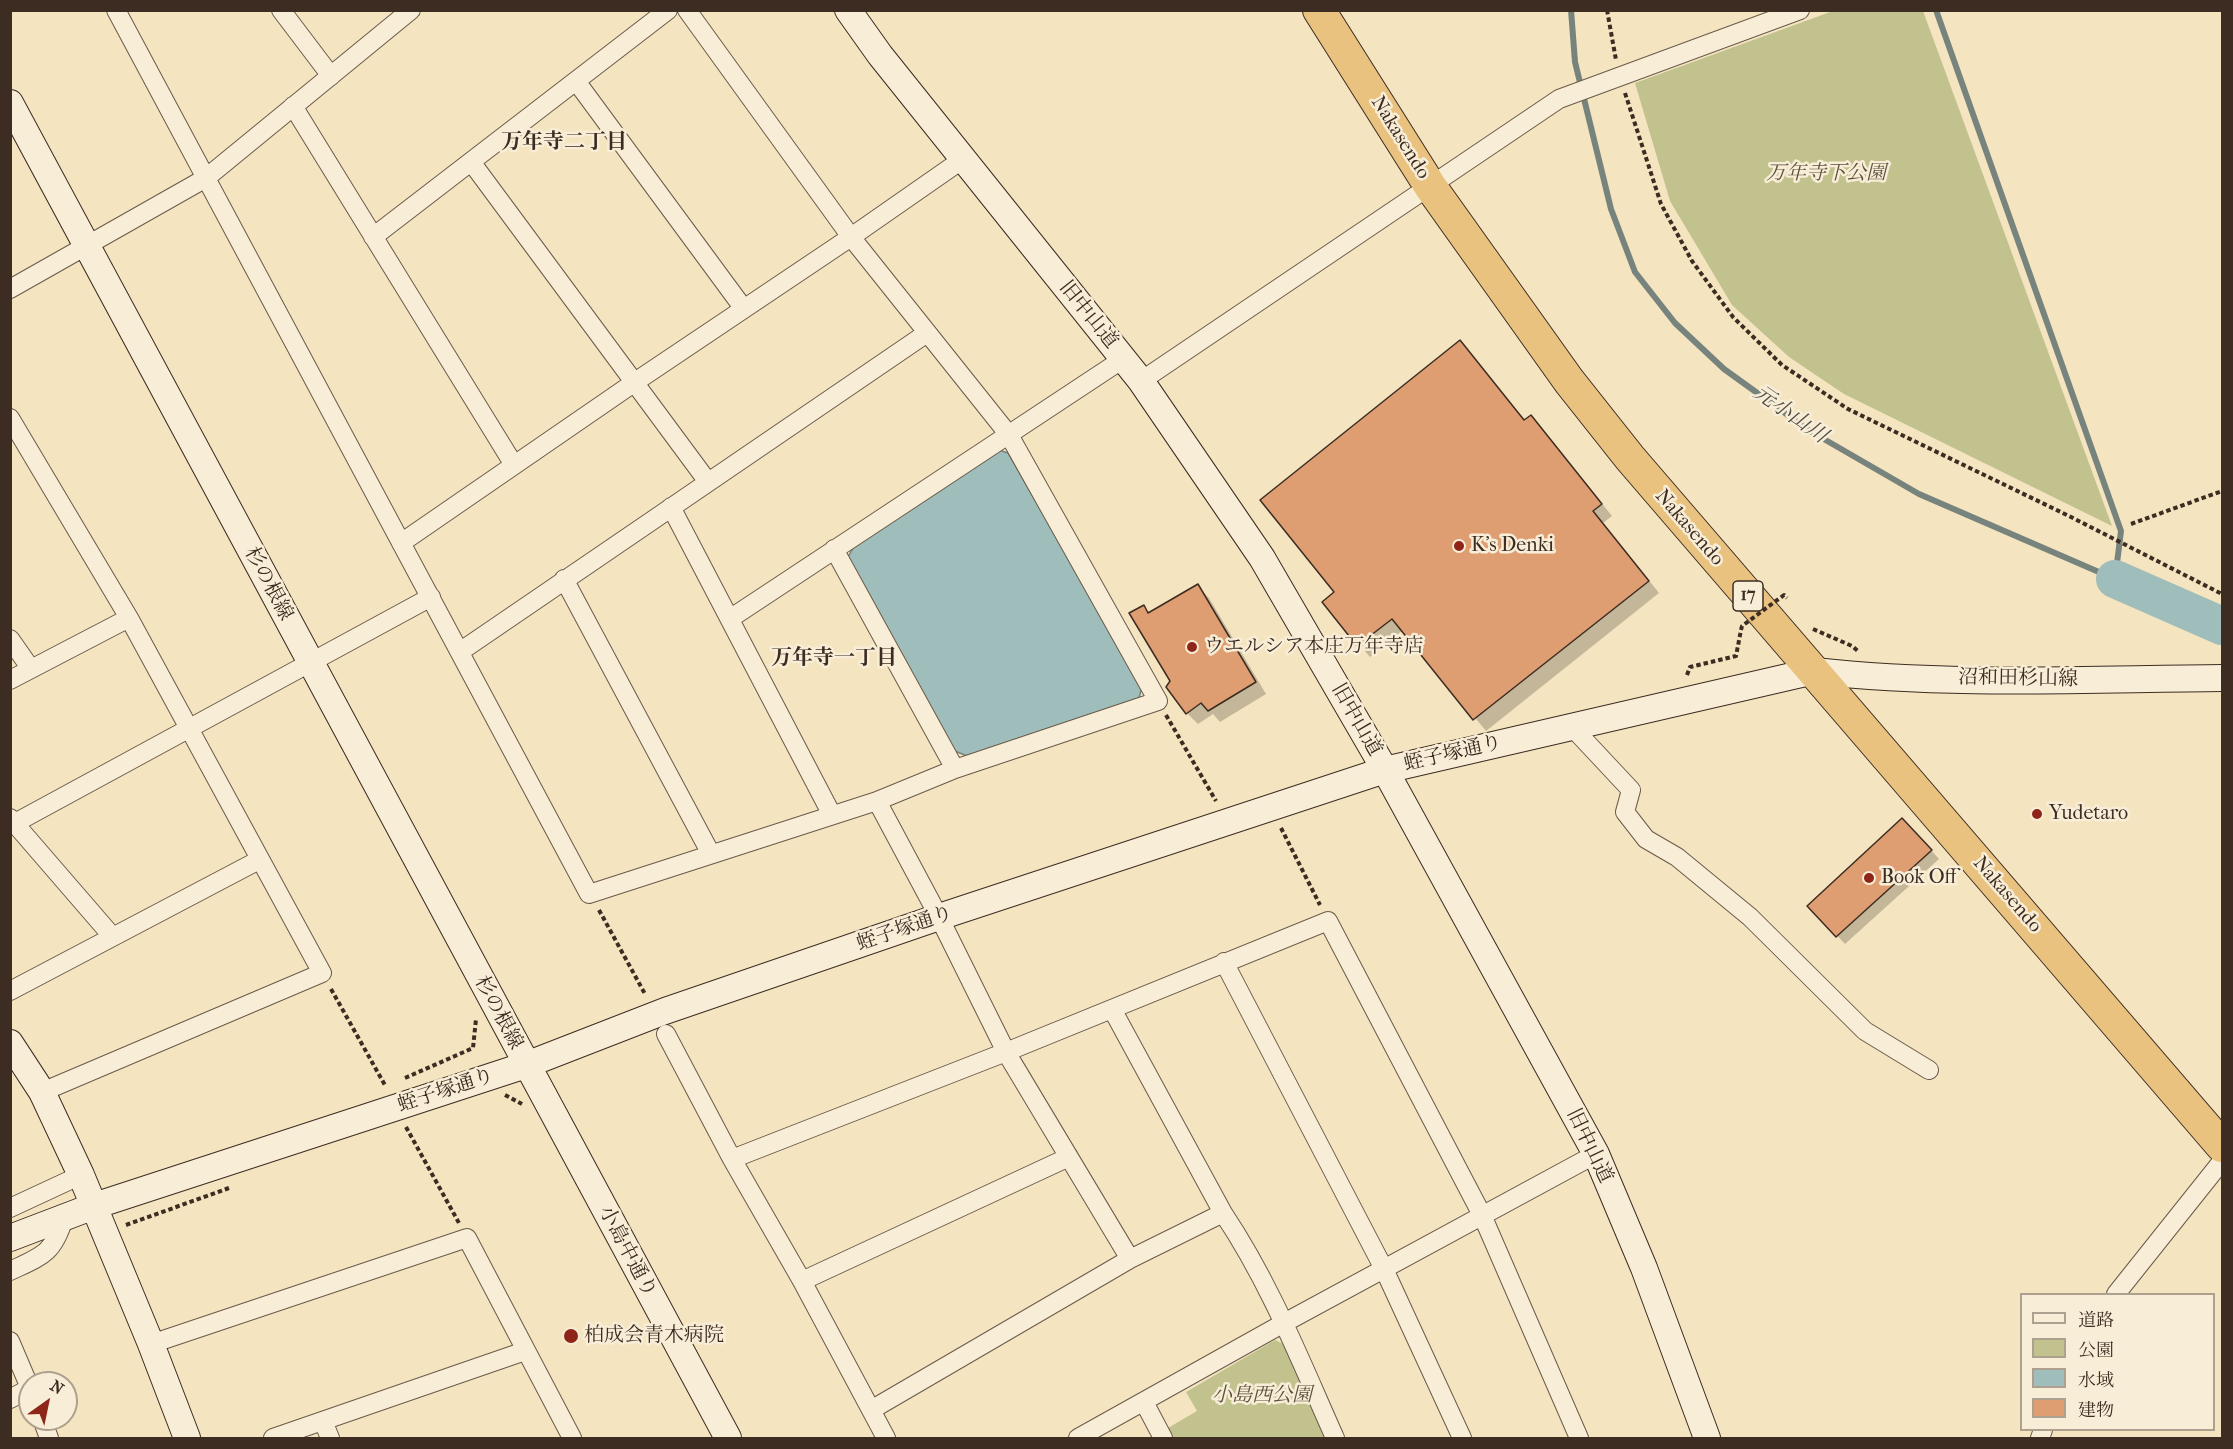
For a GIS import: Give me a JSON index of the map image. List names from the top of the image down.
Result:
{
  "streets": {
    "highway": ["Nakasendo", "17"],
    "street": [
      "旧中山道",
      "杉の根線",
      "沼和田杉山線",
      "蛭子塚通り",
      "小島中通り"
    ]
  },
  "crossings": [
    ["Nakasendo", "沼和田杉山線"],
    ["Nakasendo", "蛭子塚通り"],
    ["旧中山道", "蛭子塚通り"],
    ["杉の根線", "蛭子塚通り"],
    ["杉の根線", "小島中通り"],
    ["沼和田杉山線", "蛭子塚通り"],
    ["蛭子塚通り", "小島中通り"]
  ],
  "districts": ["万年寺二丁目", "万年寺一丁目"],
  "water": ["元小山川"],
  "parks": ["万年寺下公園", "小島西公園"],
  "places": [
    "K's Denki",
    "ウエルシア本庄万年寺店",
    "Yudetaro",
    "Book Off",
    "柏成会青木病院"
  ],
  "legend": [
    "道路",
    "公園",
    "水域",
    "建物"
  ],
  "north": "top right"
}
